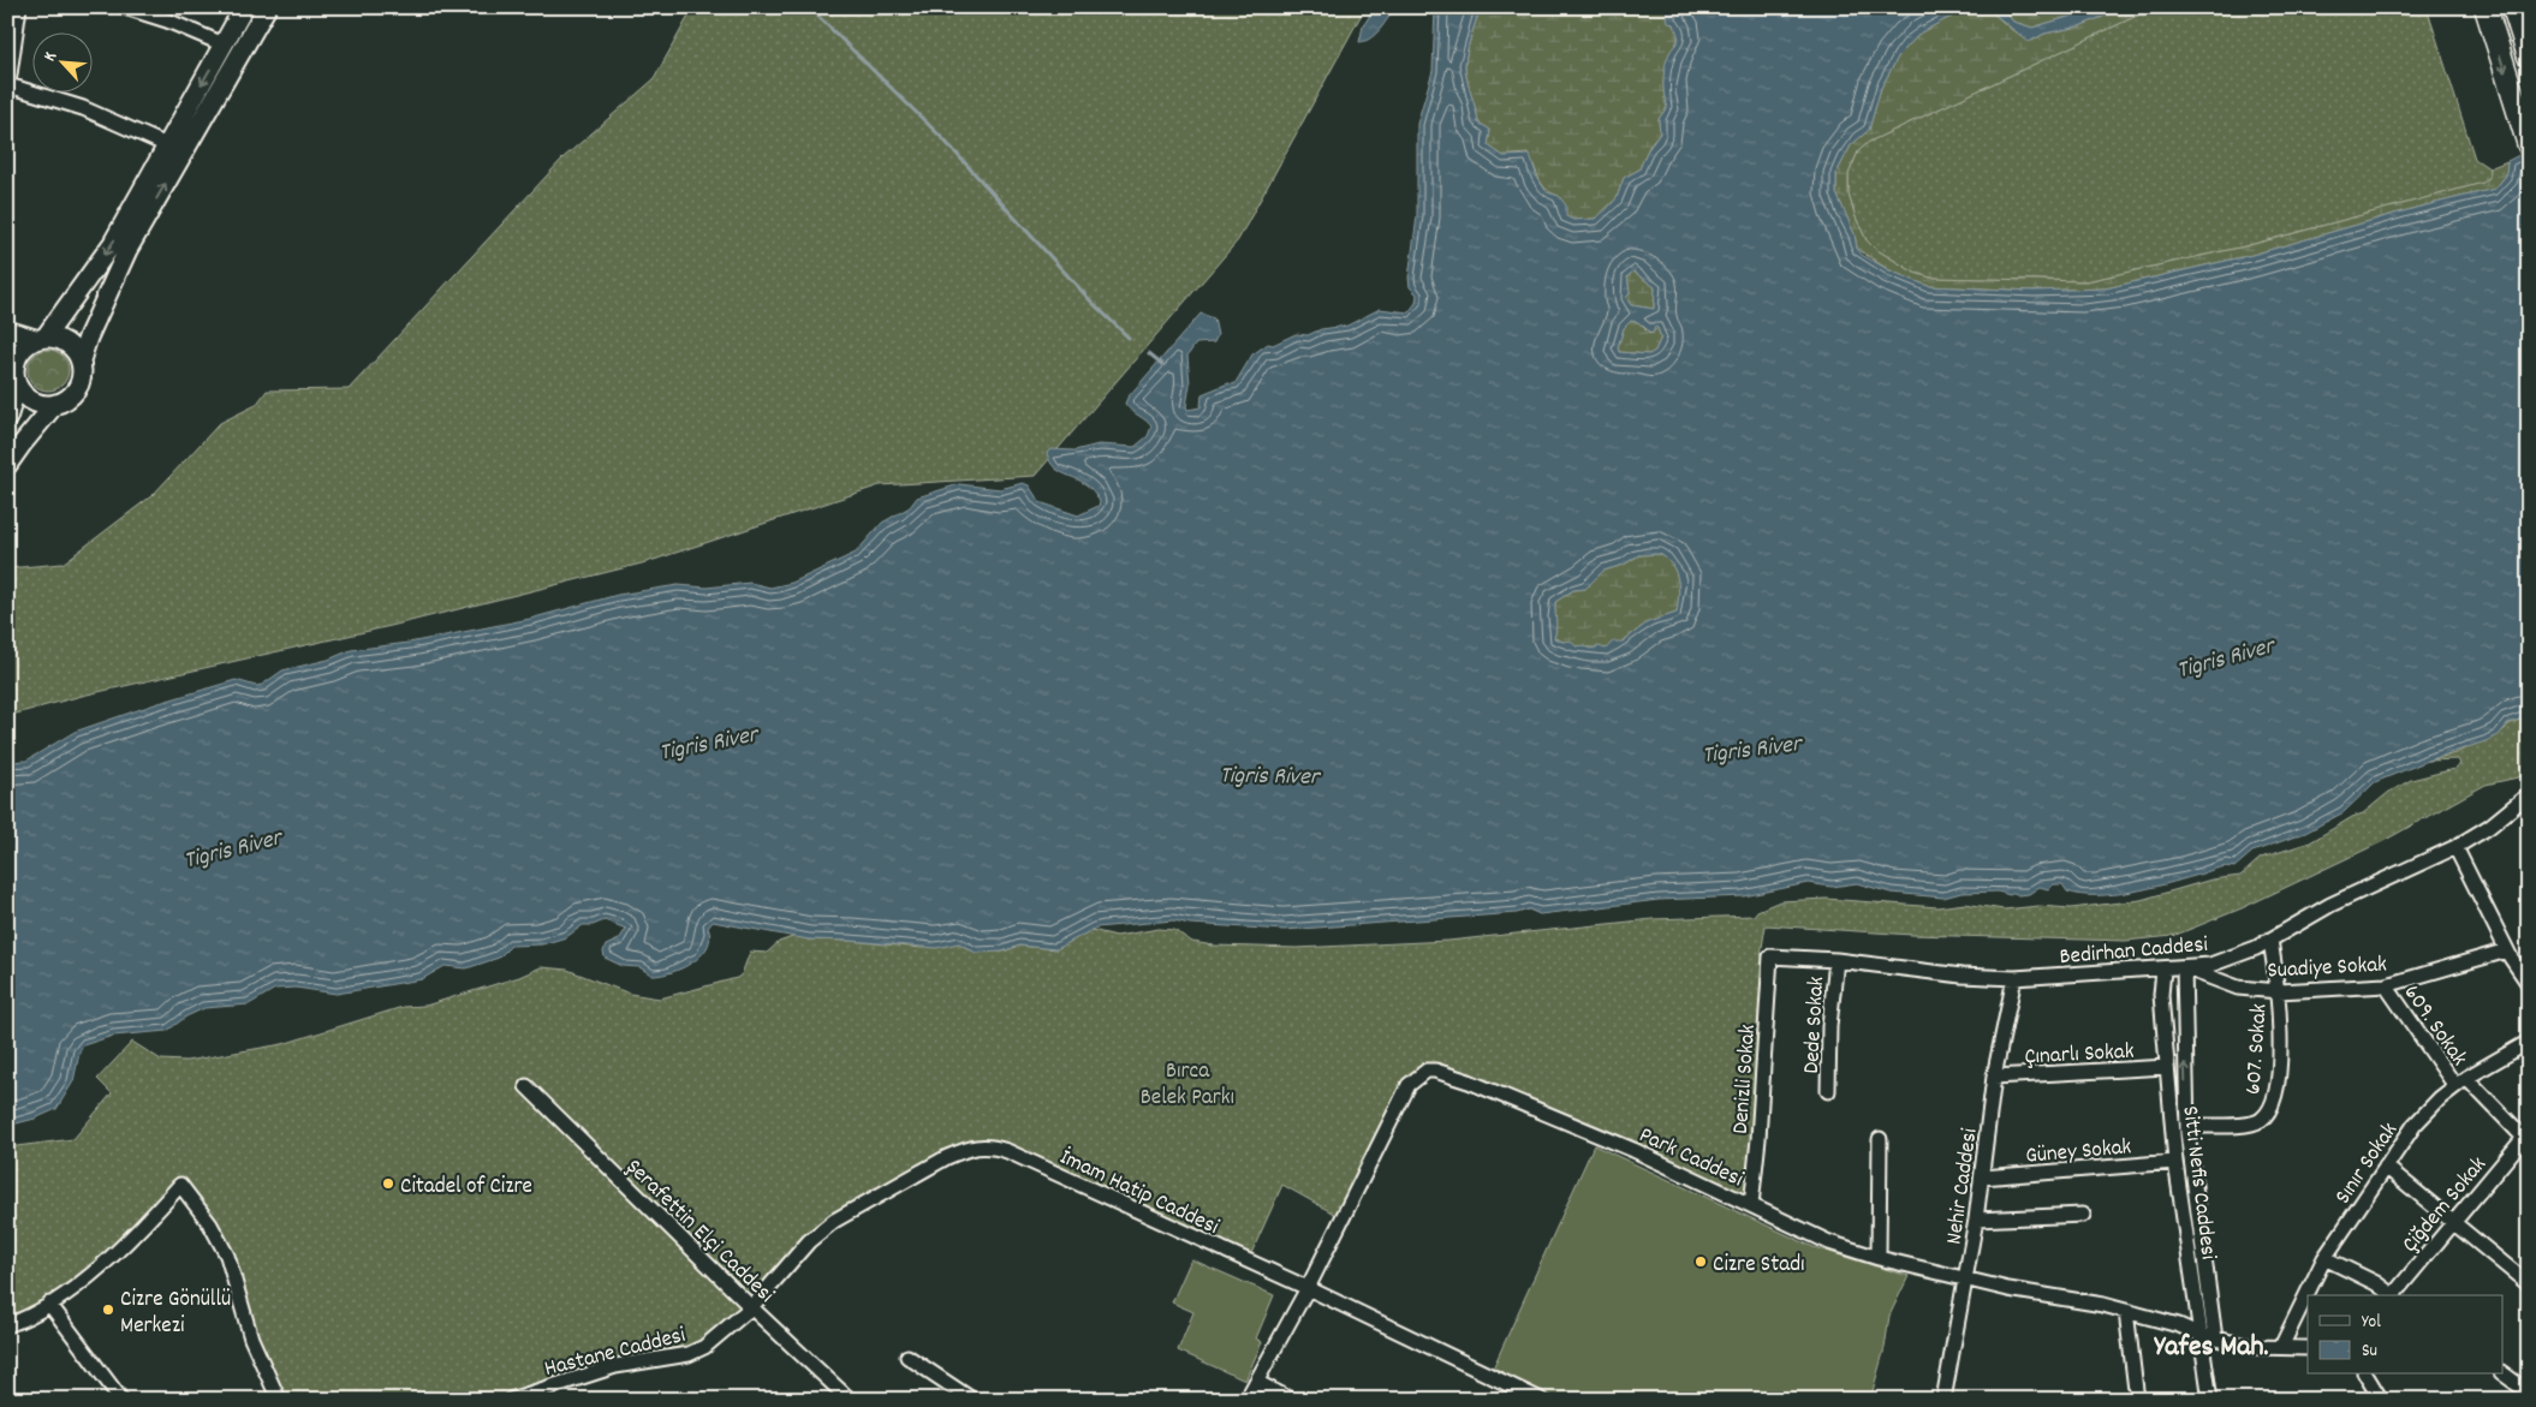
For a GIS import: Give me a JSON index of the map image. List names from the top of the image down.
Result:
{
  "streets": {
    "street": [
      "Bedirhan Caddesi",
      "Suadiye Sokak",
      "609. Sokak",
      "Dede Sokak",
      "607. Sokak",
      "Çınarlı Sokak",
      "Denizli Sokak",
      "Güney Sokak",
      "Park Caddesi",
      "Sınır Sokak",
      "Sitti Nefis Caddesi",
      "Nehir Caddesi",
      "İmam Hatip Caddesi",
      "Çiğdem Sokak",
      "Şerafettin Elçi Caddesi",
      "Hastane Caddesi"
    ]
  },
  "crossings": [
    ["Bedirhan Caddesi", "Suadiye Sokak"],
    ["Bedirhan Caddesi", "Dede Sokak"],
    ["Bedirhan Caddesi", "607. Sokak"],
    ["Bedirhan Caddesi", "Denizli Sokak"],
    ["Bedirhan Caddesi", "Sitti Nefis Caddesi"],
    ["Bedirhan Caddesi", "Nehir Caddesi"],
    ["Suadiye Sokak", "609. Sokak"],
    ["Suadiye Sokak", "607. Sokak"],
    ["609. Sokak", "Sınır Sokak"],
    ["609. Sokak", "Çiğdem Sokak"],
    ["Çınarlı Sokak", "Sitti Nefis Caddesi"],
    ["Çınarlı Sokak", "Nehir Caddesi"],
    ["Denizli Sokak", "Park Caddesi"],
    ["Güney Sokak", "Sitti Nefis Caddesi"],
    ["Güney Sokak", "Nehir Caddesi"],
    ["Park Caddesi", "Sınır Sokak"],
    ["Park Caddesi", "Sitti Nefis Caddesi"],
    ["Park Caddesi", "Nehir Caddesi"],
    ["Park Caddesi", "İmam Hatip Caddesi"],
    ["İmam Hatip Caddesi", "Şerafettin Elçi Caddesi"],
    ["İmam Hatip Caddesi", "Hastane Caddesi"],
    ["Şerafettin Elçi Caddesi", "Hastane Caddesi"]
  ],
  "districts": ["Yafes Mah."],
  "water": ["Tigris River"],
  "parks": ["Bırca Belek Parkı"],
  "places": ["Citadel of Cizre", "Cizre Stadı", "Cizre Gönüllü Merkezi"],
  "legend": ["Yol", "Su"],
  "north": "top left"
}
